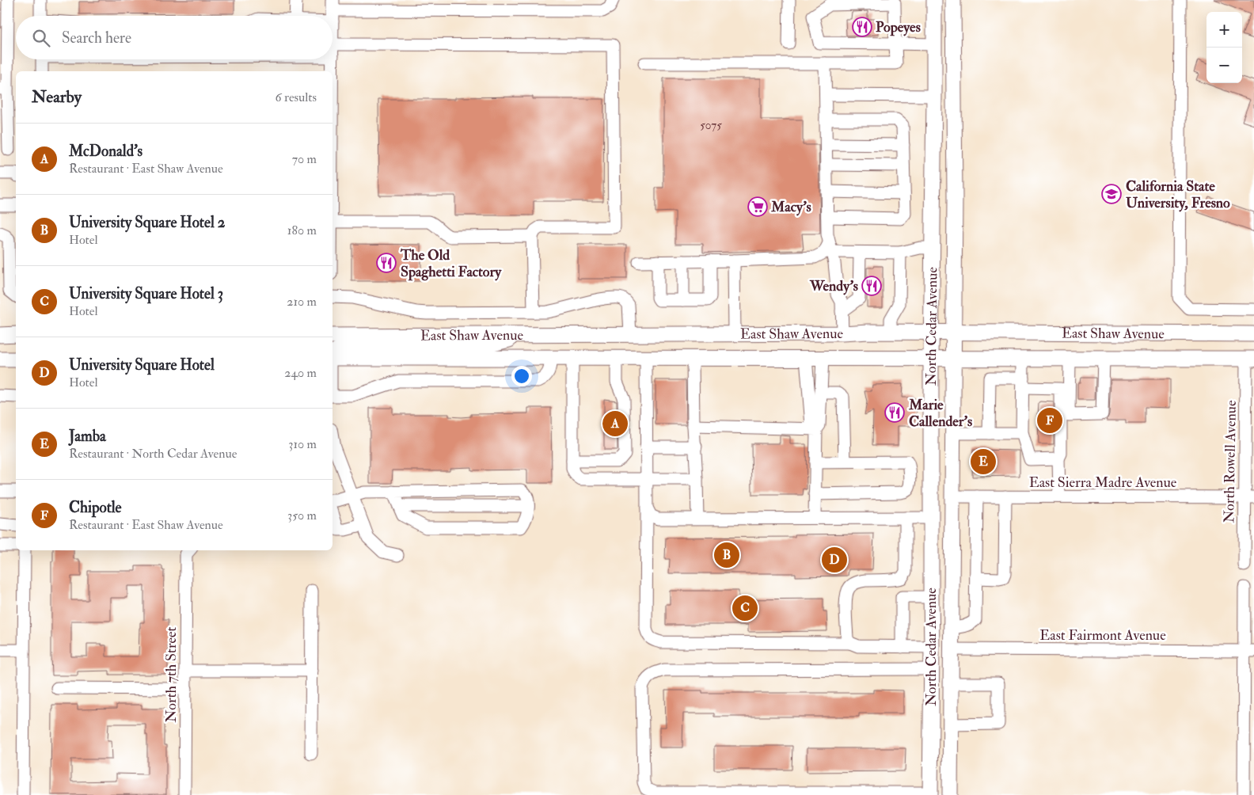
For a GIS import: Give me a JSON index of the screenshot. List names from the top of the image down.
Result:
{
  "streets": {
    "main road": ["North Cedar Avenue", "East Shaw Avenue"],
    "street": [
      "North Rowell Avenue",
      "East Sierra Madre Avenue",
      "East Fairmont Avenue",
      "North 7th Street"
    ]
  },
  "crossings": [
    ["North Cedar Avenue", "East Shaw Avenue"],
    ["North Cedar Avenue", "East Sierra Madre Avenue"],
    ["North Cedar Avenue", "East Fairmont Avenue"],
    ["East Shaw Avenue", "North Rowell Avenue"],
    ["North Rowell Avenue", "East Sierra Madre Avenue"]
  ],
  "places": {
    "restaurant": [
      "Popeyes",
      "The Old Spaghetti Factory",
      "Wendy's",
      "Marie Callender's"
    ],
    "school or university": ["California State University, Fresno"],
    "supermarket": ["Macy's"]
  },
  "house_numbers": ["5075"],
  "page": {
    "map_buttons": ["+", "−"],
    "search": "Search here",
    "heading": ["Nearby", "6 results"],
    "list": [
      {
        "mark": "A",
        "name": "McDonald's",
        "note": "Restaurant · East Shaw Avenue",
        "value": "70 m"
      },
      {
        "mark": "B",
        "name": "University Square Hotel 2",
        "note": "Hotel",
        "value": "180 m"
      },
      {
        "mark": "C",
        "name": "University Square Hotel 3",
        "note": "Hotel",
        "value": "210 m"
      },
      {
        "mark": "D",
        "name": "University Square Hotel",
        "note": "Hotel",
        "value": "240 m"
      },
      {
        "mark": "E",
        "name": "Jamba",
        "note": "Restaurant · North Cedar Avenue",
        "value": "310 m"
      },
      {
        "mark": "F",
        "name": "Chipotle",
        "note": "Restaurant · East Shaw Avenue",
        "value": "350 m"
      }
    ],
    "pins": [
      "F",
      "A",
      "E",
      "B",
      "D",
      "C"
    ]
  }
}
